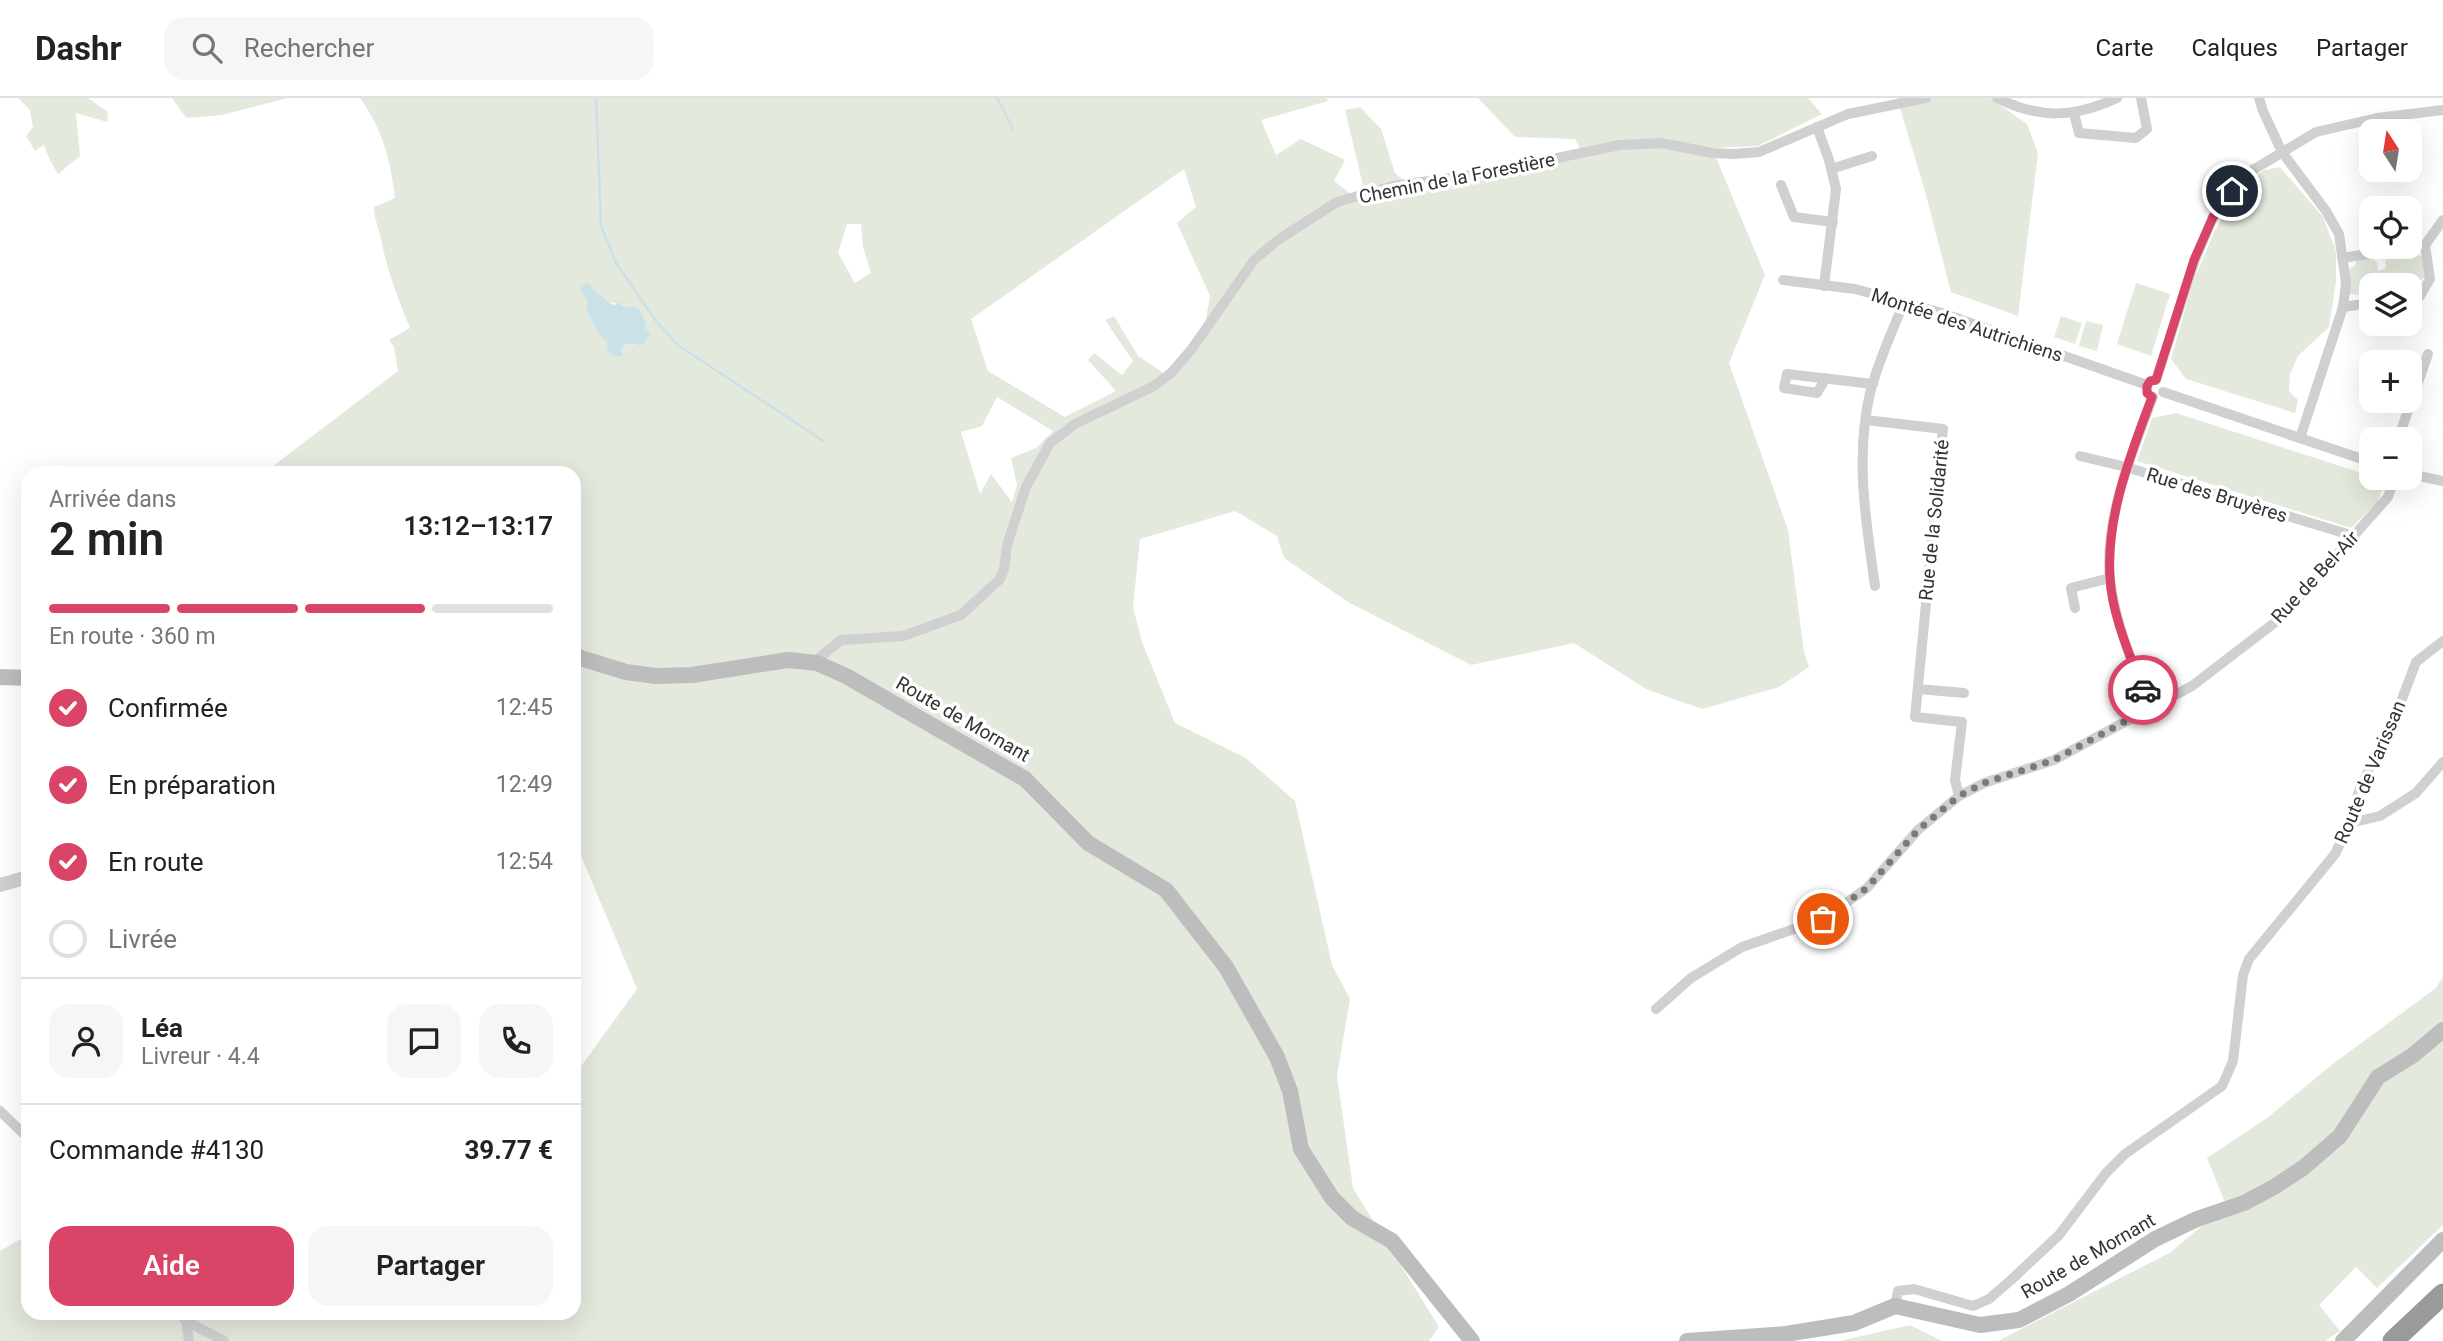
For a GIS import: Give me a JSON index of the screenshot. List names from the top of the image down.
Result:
{
  "streets": {
    "main road": ["Route de Mornant"],
    "street": [
      "Chemin de la Forestière",
      "Montée des Autrichiens",
      "Rue des Bruyères",
      "Rue de la Solidarité",
      "Rue de Bel-Air",
      "Route de Varissan"
    ]
  },
  "crossings": [
    ["Chemin de la Forestière", "Route de Mornant"],
    ["Rue des Bruyères", "Rue de Bel-Air"],
    ["Route de Mornant", "Route de Varissan"]
  ],
  "north": "top",
  "page": {
    "header": "Dashr",
    "search": "Rechercher",
    "nav": ["Carte", "Calques", "Partager"],
    "map_buttons": ["+", "−"],
    "heading": ["2 min", "Arrivée dans", "13:12–13:17"],
    "panel": [
      "Léa",
      "Livreur · 4.4",
      "Commande #4130",
      "39.77 €"
    ],
    "bar": "En route · 360 m",
    "list": [
      ["Confirmée", "12:45"],
      ["En préparation", "12:49"],
      ["En route", "12:54"],
      "Livrée"
    ],
    "buttons": ["Aide", "Partager"]
  }
}
